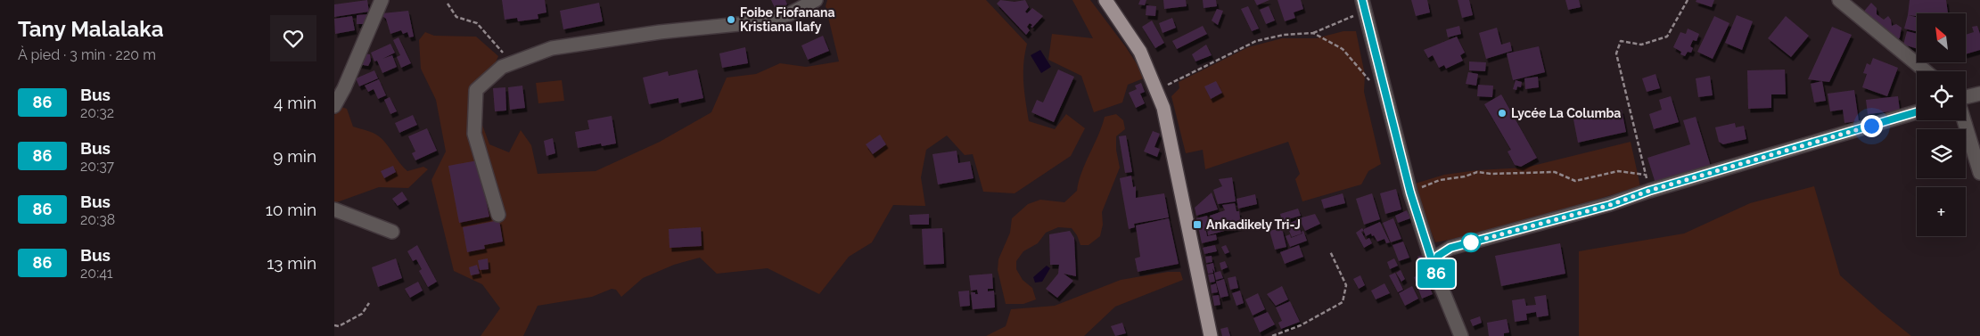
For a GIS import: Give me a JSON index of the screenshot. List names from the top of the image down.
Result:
{
  "places": {
    "other": ["Foibe Fiofanana Kristiana Ilafy", "Lycée La Columba"],
    "transit": ["Ankadikely Tri-J"]
  },
  "lines": ["bus line 86"],
  "north": "top left",
  "page": {
    "heading": ["Tany Malalaka", "À pied · 3 min · 220 m"],
    "on_map": "86",
    "map_buttons": "+",
    "list": [
      {
        "mark": "86",
        "name": "Bus",
        "note": "20:32",
        "value": "4 min"
      },
      {
        "mark": "86",
        "name": "Bus",
        "note": "20:37",
        "value": "9 min"
      },
      {
        "mark": "86",
        "name": "Bus",
        "note": "20:38",
        "value": "10 min"
      },
      {
        "mark": "86",
        "name": "Bus",
        "note": "20:41",
        "value": "13 min"
      }
    ]
  }
}
